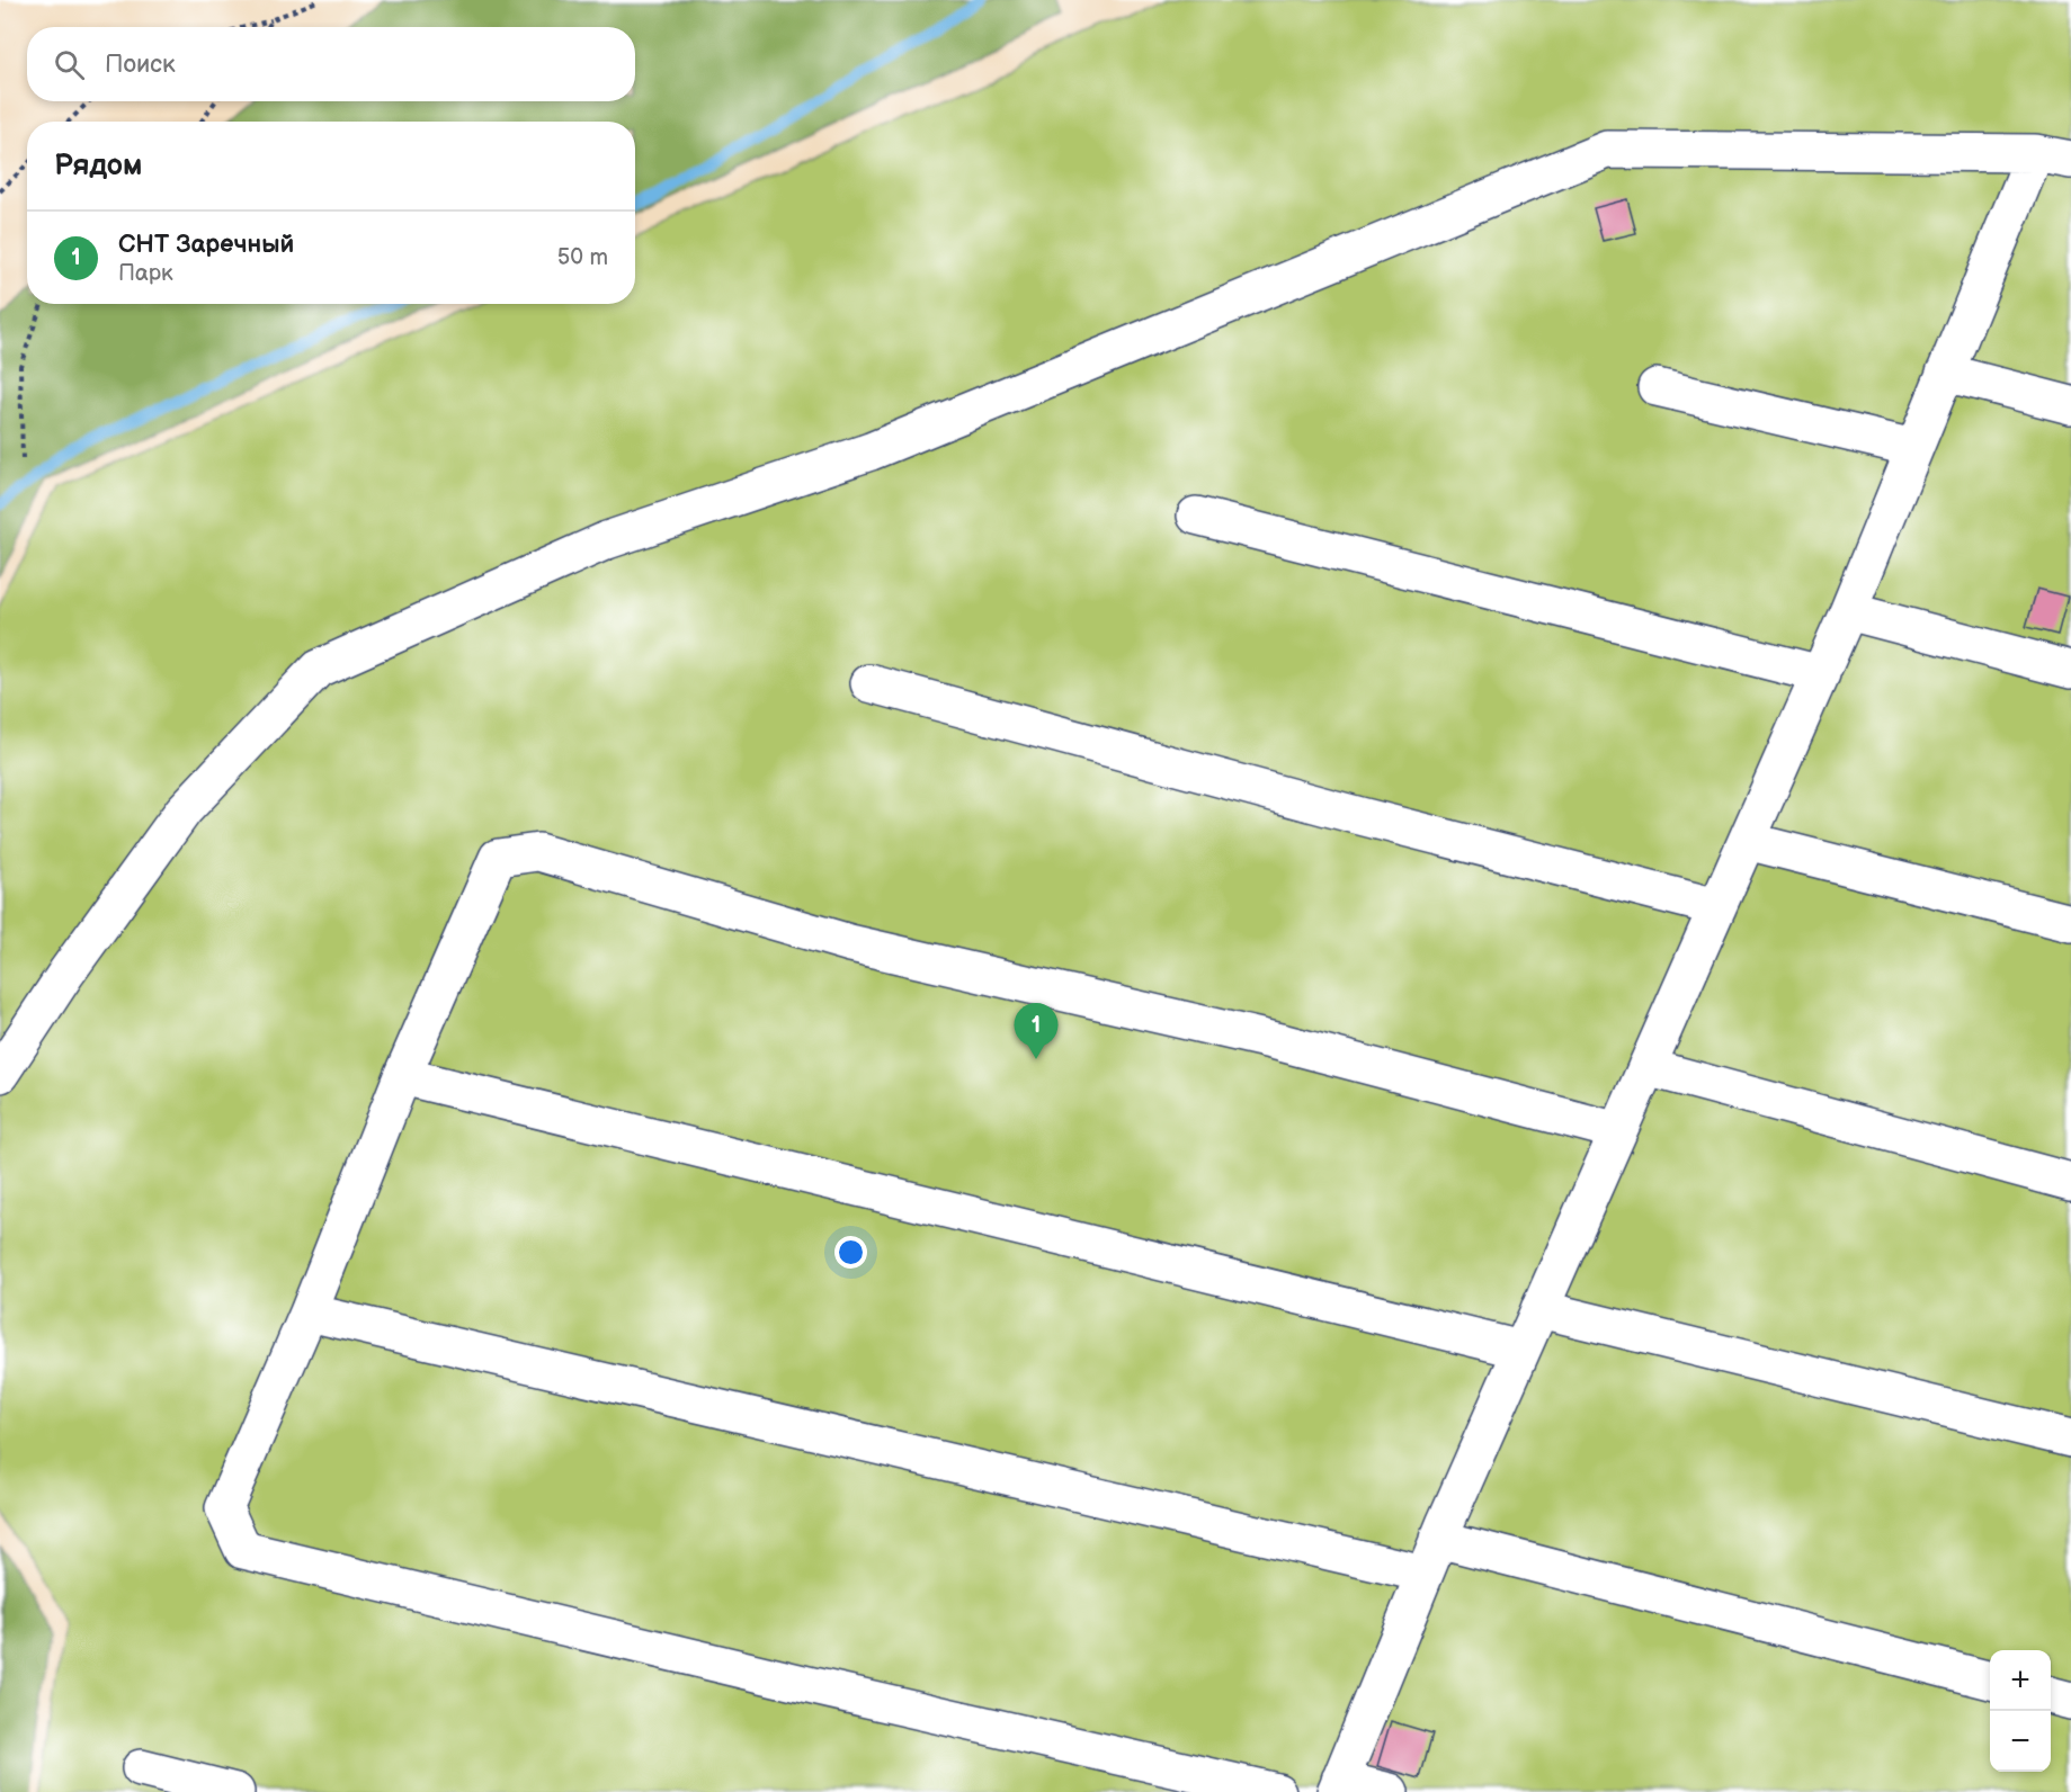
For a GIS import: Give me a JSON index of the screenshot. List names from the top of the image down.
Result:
{
  "page": {
    "search": "Поиск",
    "heading": "Рядом",
    "list": [
      {
        "mark": "1",
        "name": "СНТ Заречный",
        "note": "Парк",
        "value": "50 m"
      }
    ],
    "pins": "1",
    "map_buttons": ["+", "−"]
  }
}
